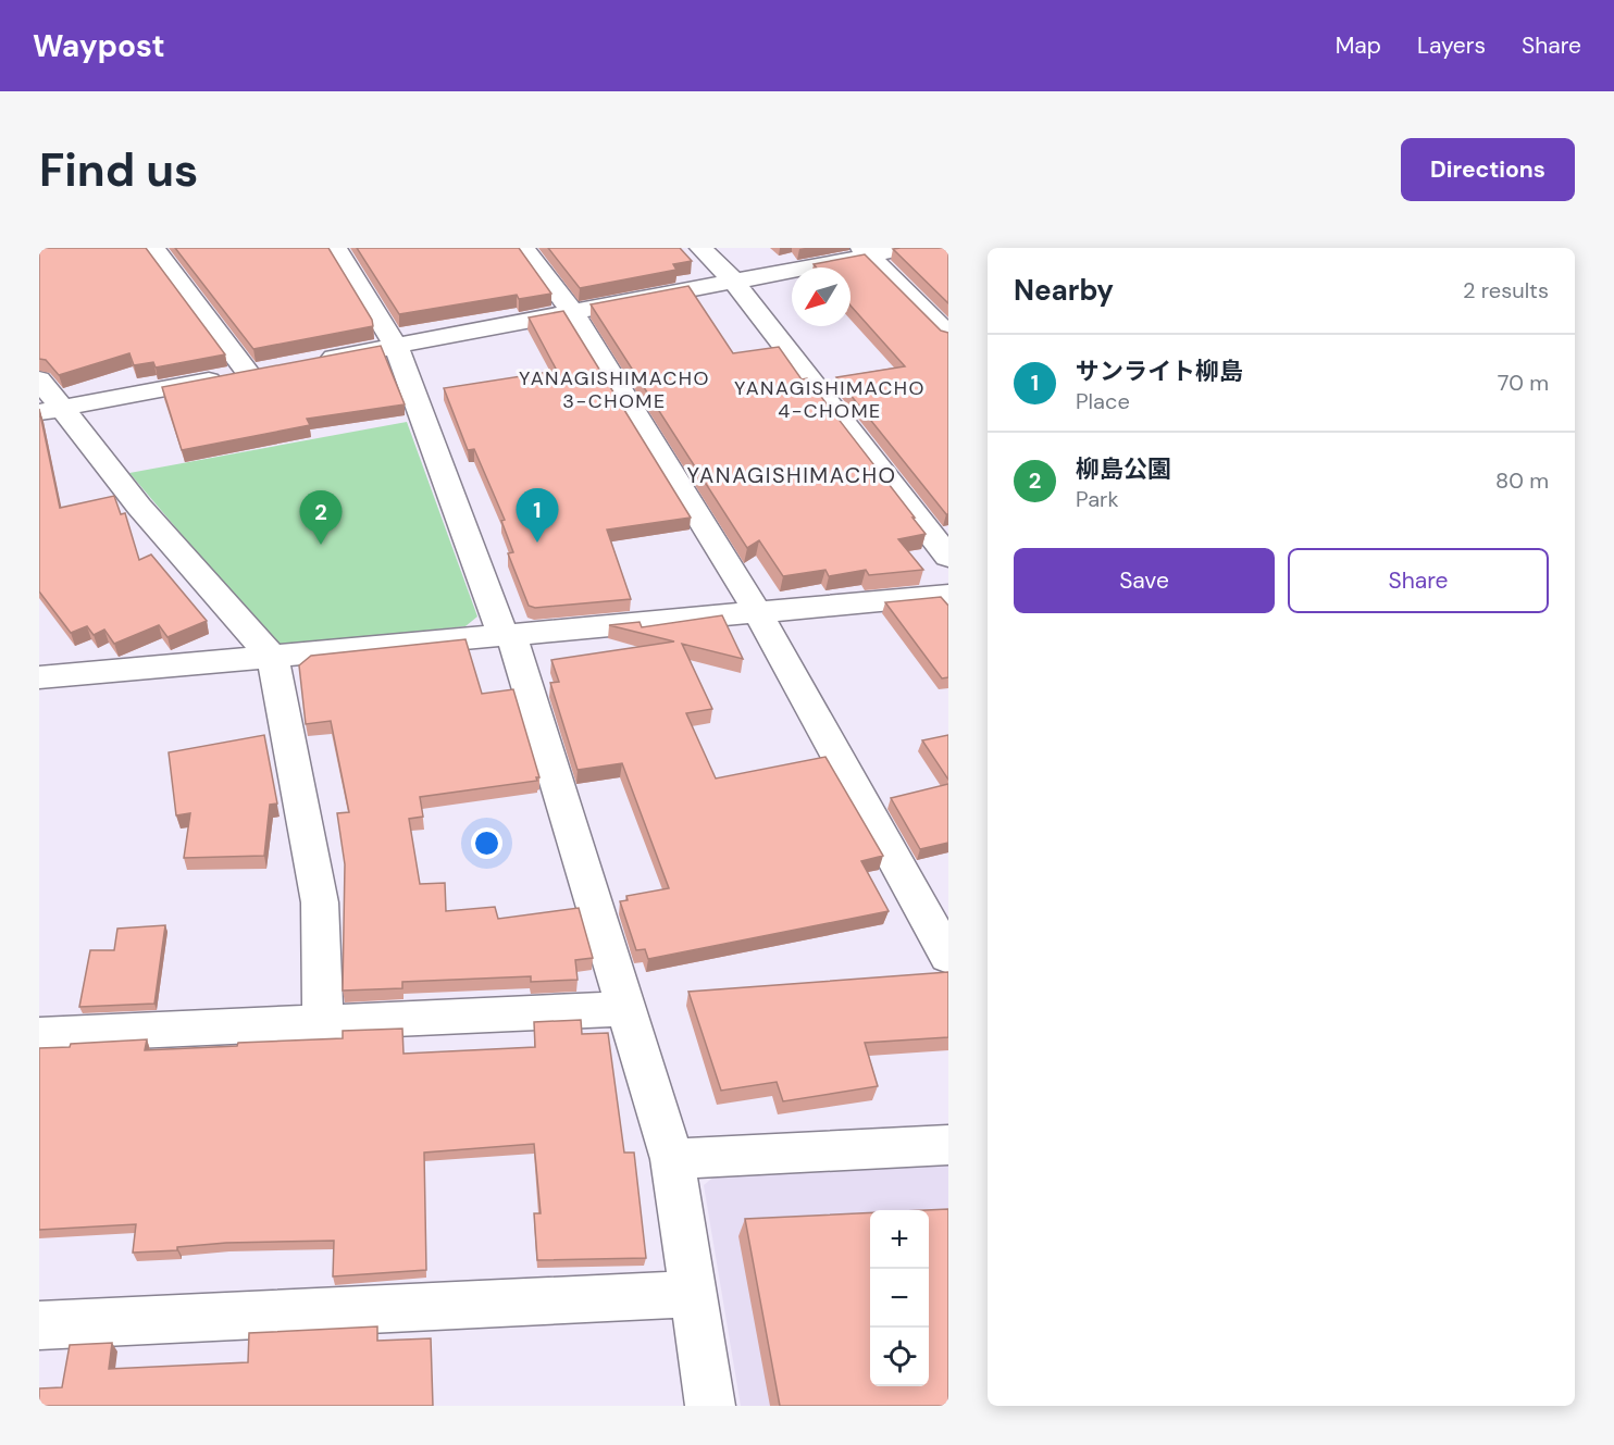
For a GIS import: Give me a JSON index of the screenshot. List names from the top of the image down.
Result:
{
  "districts": ["YANAGISHIMACHO 3-CHOME", "YANAGISHIMACHO 4-CHOME", "YANAGISHIMACHO"],
  "north": "bottom left",
  "page": {
    "header": "Waypost",
    "nav": ["Map", "Layers", "Share"],
    "buttons": [
      "Directions",
      ["Save", "Share"]
    ],
    "title": "Find us",
    "heading": ["Nearby", "2 results"],
    "list": [
      {
        "mark": "1",
        "name": "サンライト柳島",
        "note": "Place",
        "value": "70 m"
      },
      {
        "mark": "2",
        "name": "柳島公園",
        "note": "Park",
        "value": "80 m"
      }
    ],
    "pins": ["1", "2"],
    "map_buttons": ["+", "−"]
  }
}
